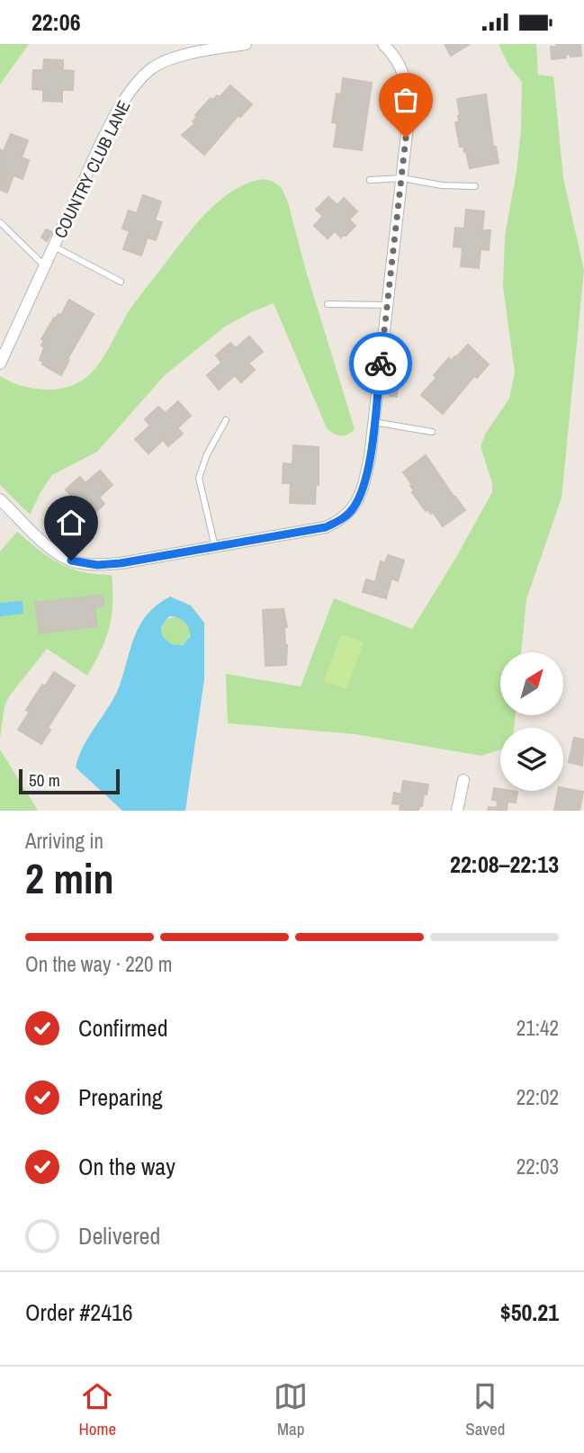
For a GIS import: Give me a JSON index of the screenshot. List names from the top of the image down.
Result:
{
  "streets": {
    "street": ["COUNTRY CLUB LANE"]
  },
  "scale_bar": "50 m",
  "north": "top right",
  "page": {
    "status": "22:06",
    "scale": "50 m",
    "heading": ["2 min", "Arriving in", "22:08–22:13"],
    "panel": ["Order #2416", "$50.21"],
    "bar": "On the way · 220 m",
    "list": [
      ["Confirmed", "21:42"],
      ["Preparing", "22:02"],
      ["On the way", "22:03"],
      "Delivered"
    ],
    "tabs": ["Home", "Map", "Saved"]
  }
}
